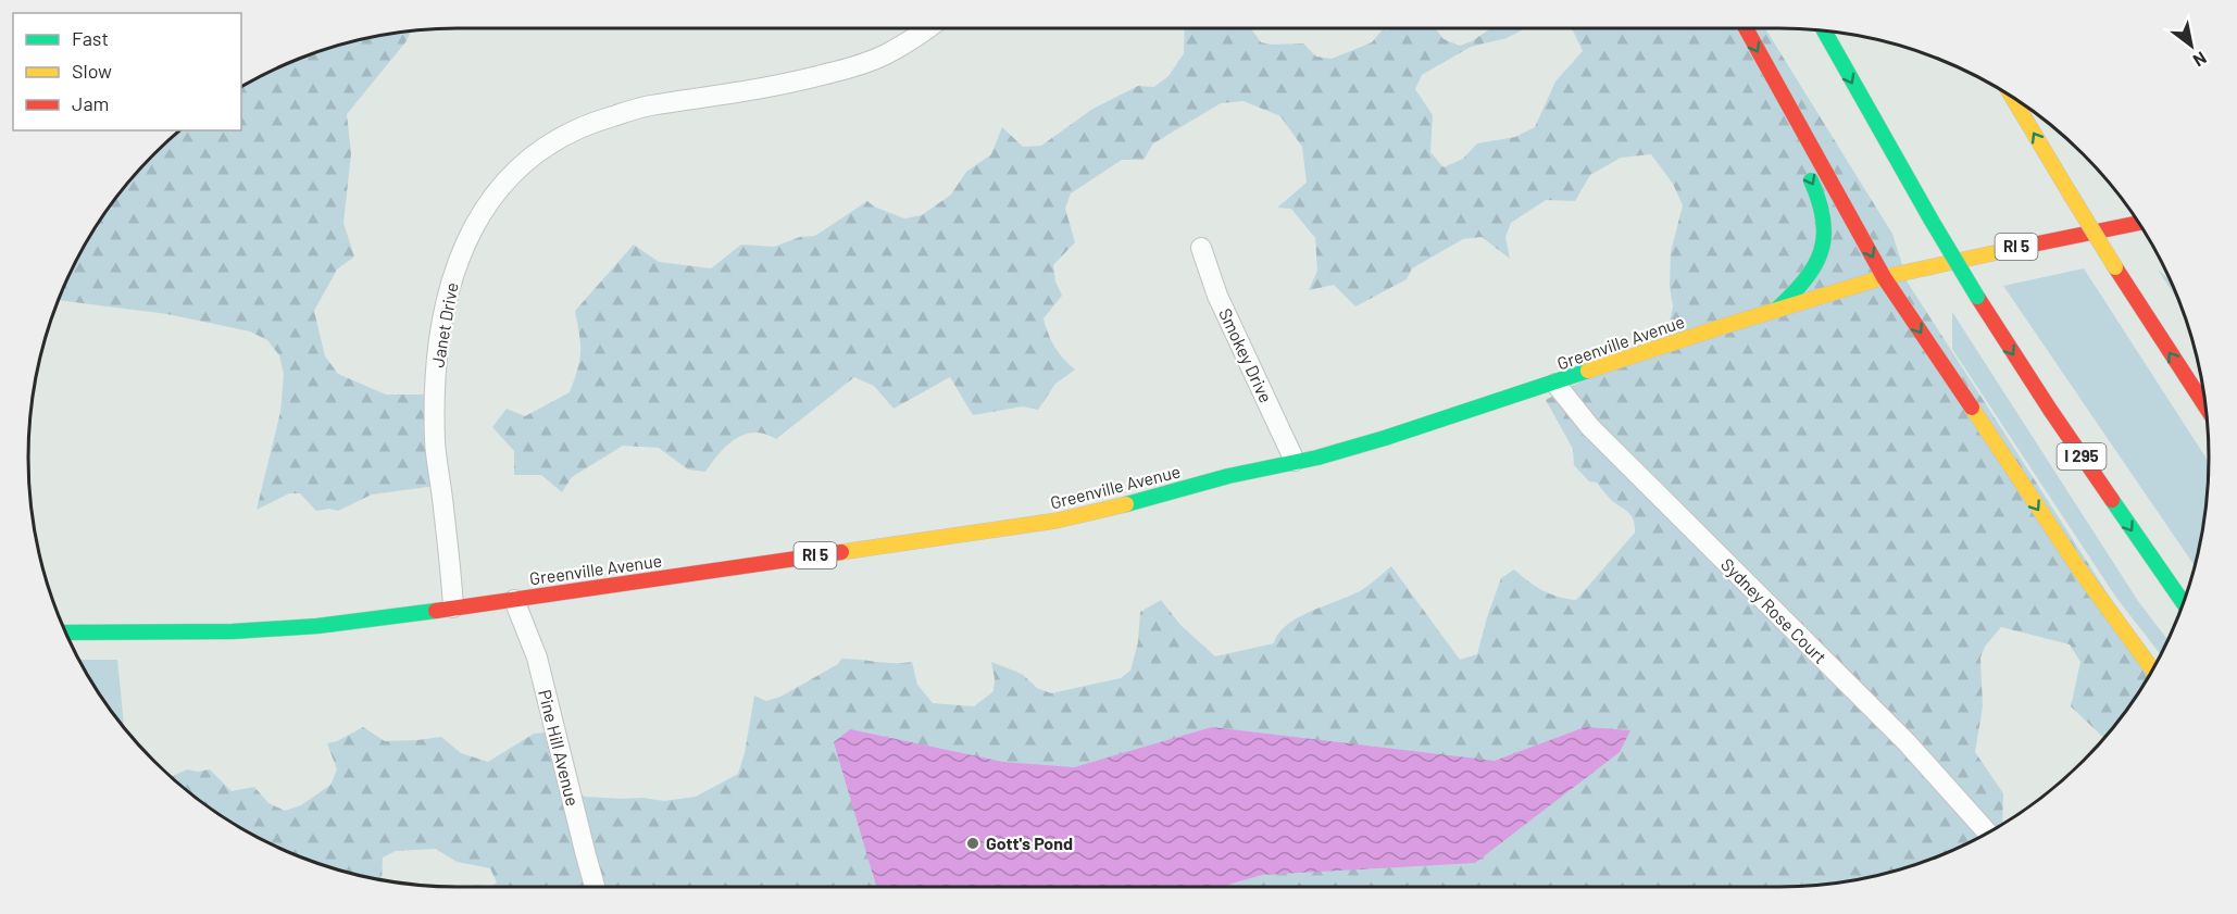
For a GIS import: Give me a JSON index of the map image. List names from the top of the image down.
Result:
{
  "streets": {
    "main road": ["RI 5", "Greenville Avenue", "I 295"],
    "street": [
      "Janet Drive",
      "Smokey Drive",
      "Sydney Rose Court",
      "Pine Hill Avenue"
    ]
  },
  "crossings": [
    ["Janet Drive", "Greenville Avenue"],
    ["Greenville Avenue", "Smokey Drive"],
    ["Greenville Avenue", "Sydney Rose Court"],
    ["Greenville Avenue", "Pine Hill Avenue"]
  ],
  "places": ["Gott's Pond"],
  "legend": ["Fast", "Slow", "Jam"],
  "north": "bottom right"
}
